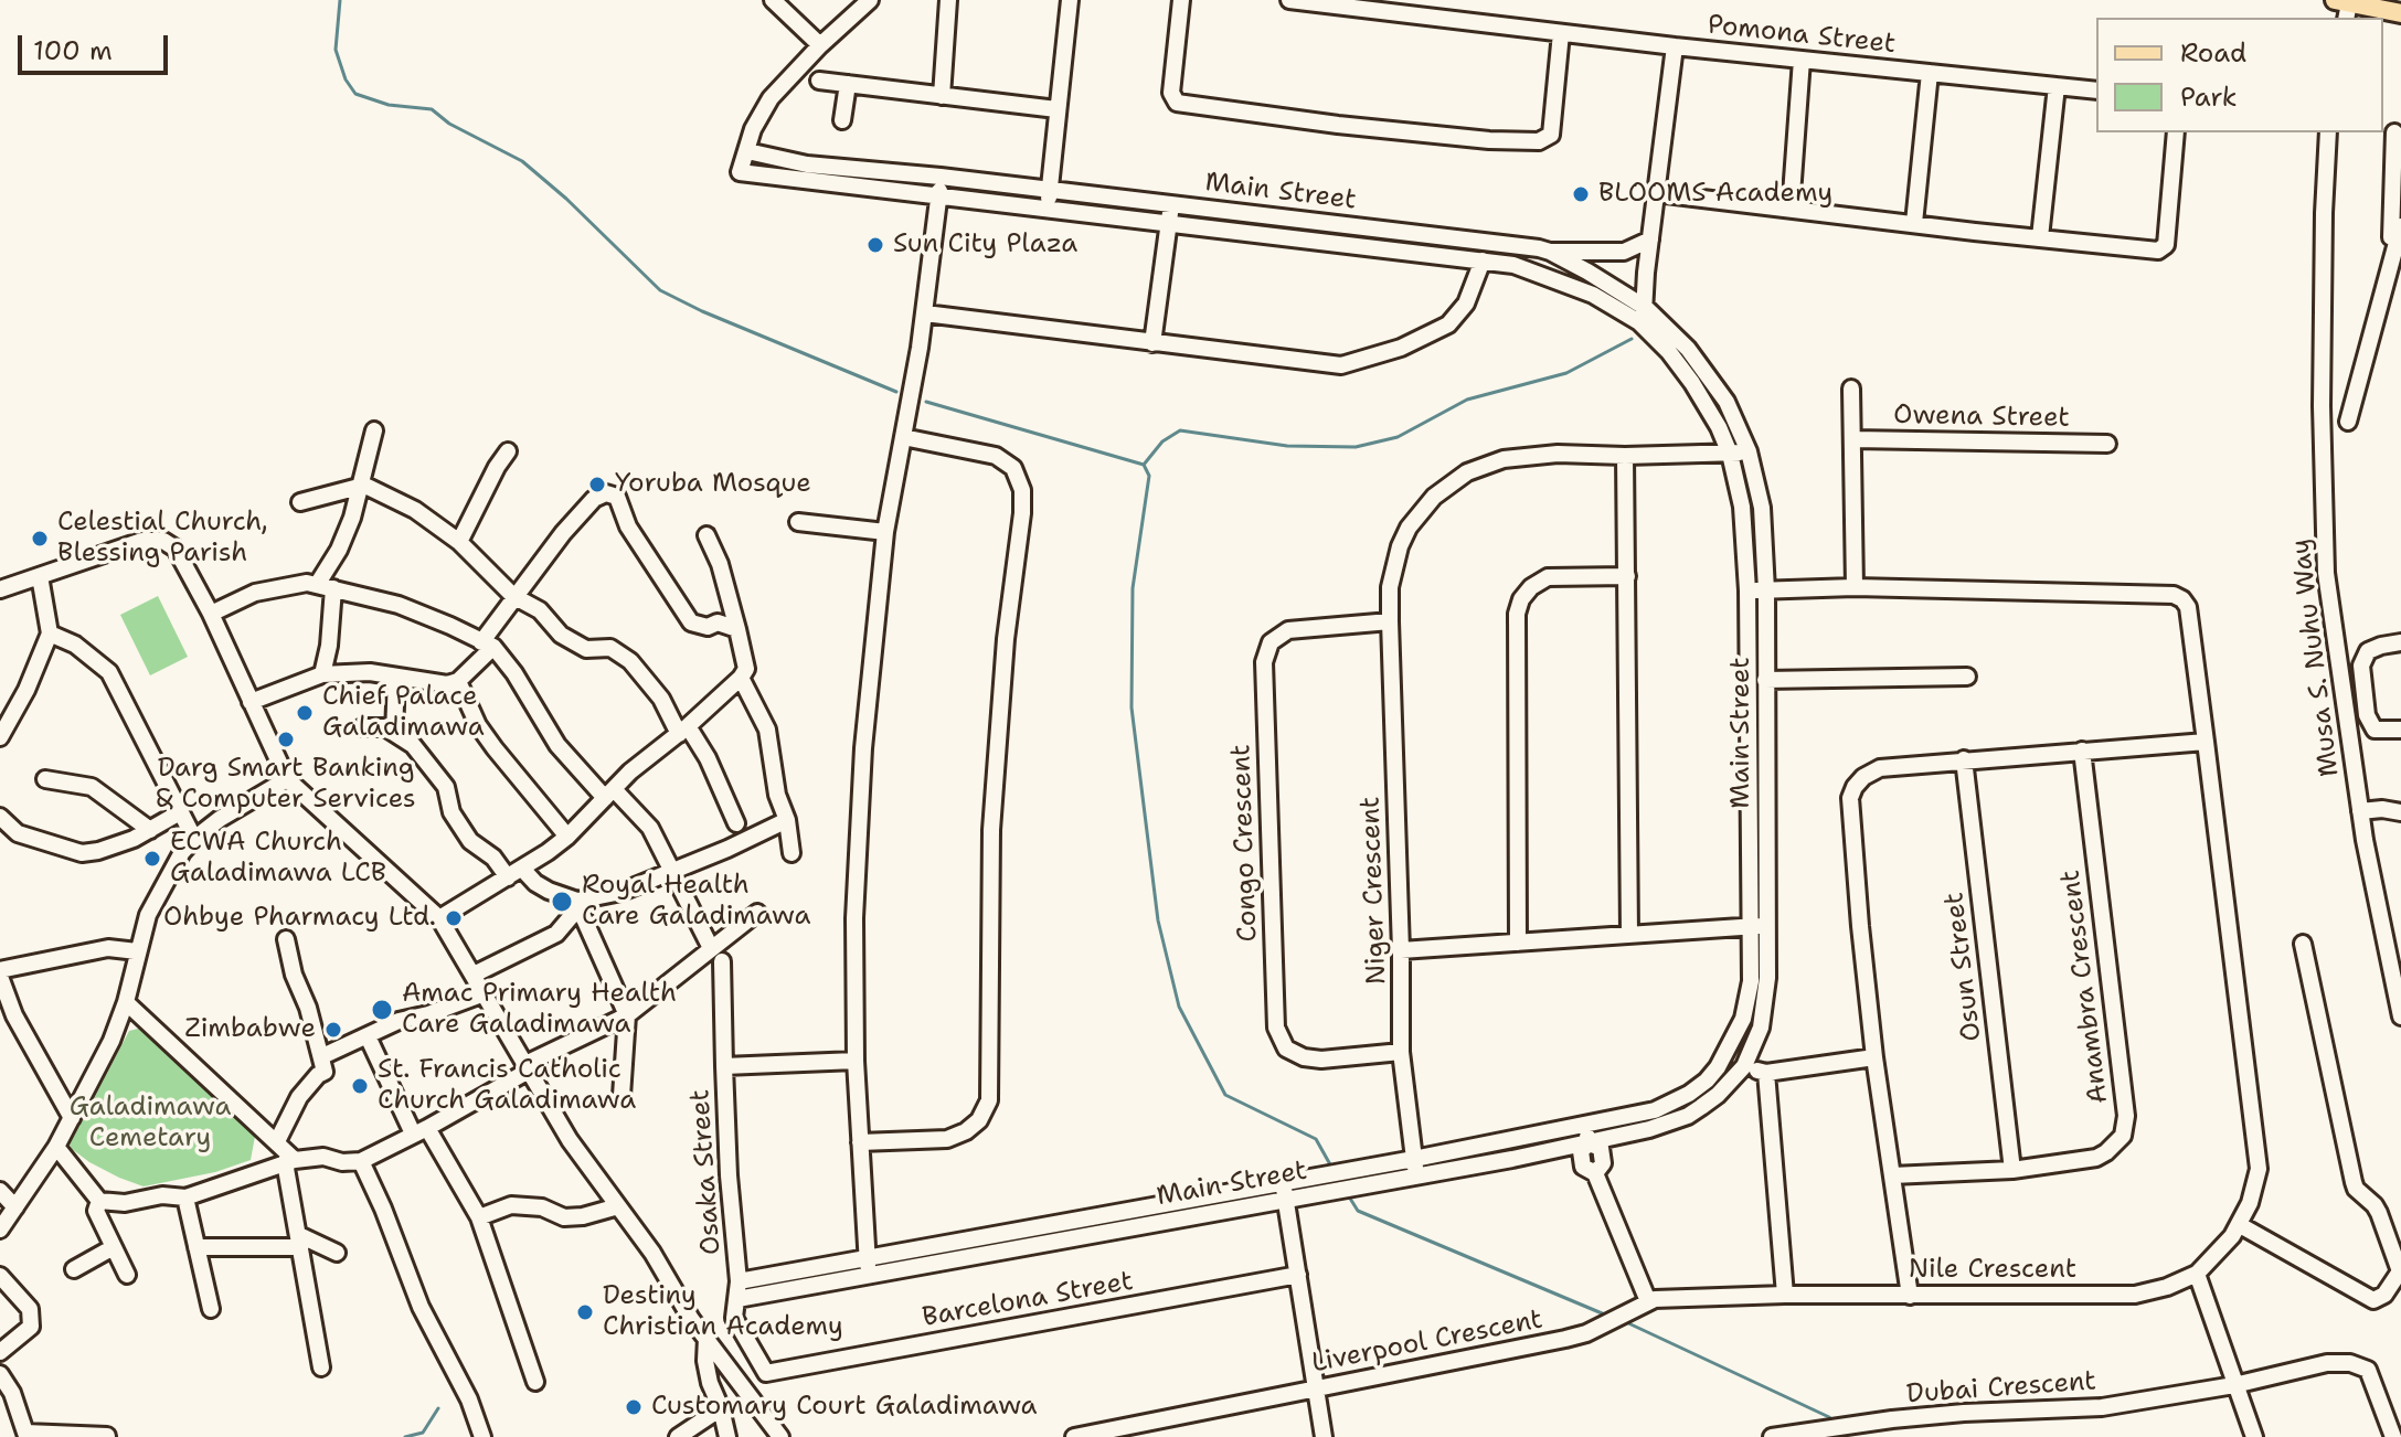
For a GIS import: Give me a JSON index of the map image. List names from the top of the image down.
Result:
{
  "streets": {
    "street": [
      "Pomona Street",
      "Main Street",
      "Owena Street",
      "Musa S. Nuhu Way",
      "Congo Crescent",
      "Niger Crescent",
      "Osun Street",
      "Anambra Crescent",
      "Osaka Street",
      "Nile Crescent",
      "Barcelona Street",
      "Liverpool Crescent",
      "Dubai Crescent"
    ]
  },
  "crossings": [
    ["Main Street", "Niger Crescent"],
    ["Main Street", "Osaka Street"],
    ["Congo Crescent", "Niger Crescent"],
    ["Osun Street", "Anambra Crescent"],
    ["Osaka Street", "Barcelona Street"],
    ["Nile Crescent", "Liverpool Crescent"]
  ],
  "parks": ["Galadimawa Cemetary"],
  "places": [
    "BLOOMS Academy",
    "Sun City Plaza",
    "Yoruba Mosque",
    "Celestial Church, Blessing Parish",
    "Chief Palace Galadimawa",
    "Darg Smart Banking & Computer Services",
    "ECWA Church Galadimawa LCB",
    "Royal Health Care Galadimawa",
    "Ohbye Pharmacy Ltd.",
    "Amac Primary Health Care Galadimawa",
    "Zimbabwe",
    "St. Francis Catholic Church Galadimawa",
    "Destiny Christian Academy",
    "Customary Court Galadimawa"
  ],
  "legend": ["Road", "Park"],
  "scale_bar": "100 m"
}
